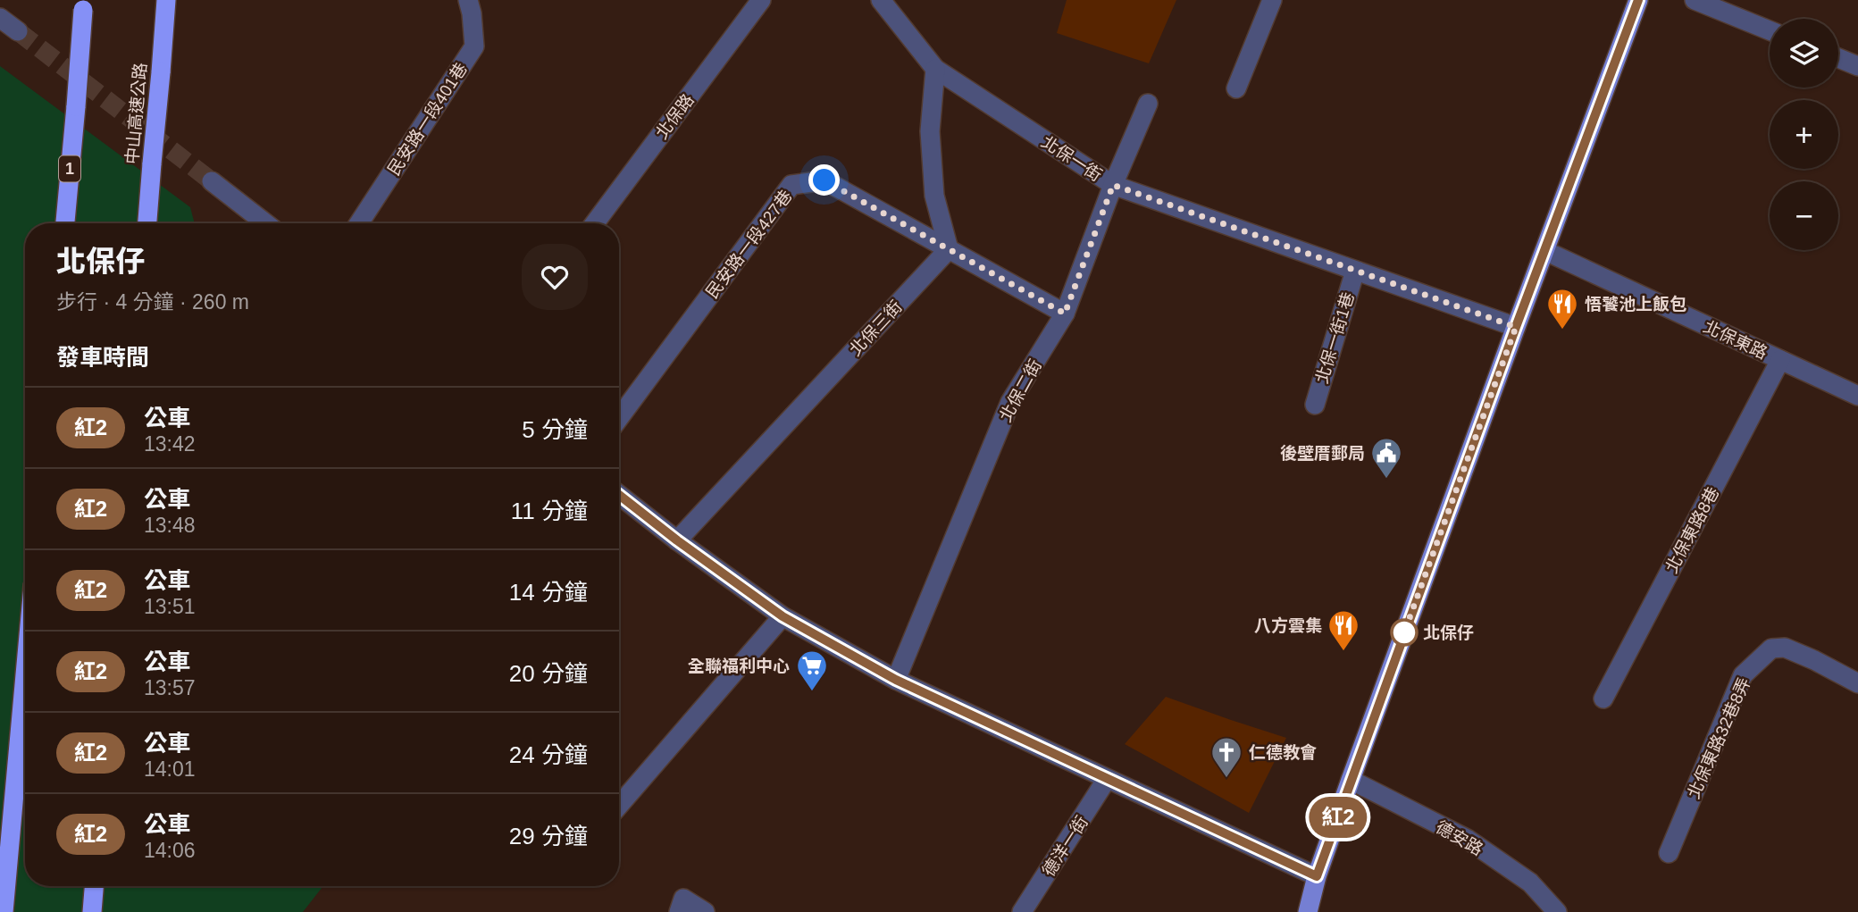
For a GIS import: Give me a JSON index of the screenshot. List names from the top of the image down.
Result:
{
  "streets": {
    "highway": ["中山高速公路", "1"],
    "street": [
      "北保路",
      "民安路一段401巷",
      "北保一街",
      "民安路一段427巷",
      "北保三街",
      "北保一街1巷",
      "北保東路",
      "北保二街",
      "北保東路8巷",
      "北保東路32巷8弄",
      "德安路",
      "德洋一街"
    ]
  },
  "crossings": [
    ["北保一街", "北保一街1巷"],
    ["北保一街", "北保二街"],
    ["民安路一段427巷", "北保三街"],
    ["民安路一段427巷", "北保二街"],
    ["北保東路", "北保東路8巷"]
  ],
  "places": {
    "restaurant": ["悟饕池上飯包", "八方雲集"],
    "public building": ["後壁厝郵局"],
    "other": ["北保仔"],
    "supermarket": ["全聯福利中心"],
    "church": ["仁德教會"]
  },
  "lines": ["bus line 紅2"],
  "page": {
    "on_map": "紅2",
    "map_buttons": ["+", "−"],
    "heading": [
      ["北保仔", "步行 · 4 分鐘 · 260 m"],
      "發車時間"
    ],
    "list": [
      {
        "mark": "紅2",
        "name": "公車",
        "note": "13:42",
        "value": "5 分鐘"
      },
      {
        "mark": "紅2",
        "name": "公車",
        "note": "13:48",
        "value": "11 分鐘"
      },
      {
        "mark": "紅2",
        "name": "公車",
        "note": "13:51",
        "value": "14 分鐘"
      },
      {
        "mark": "紅2",
        "name": "公車",
        "note": "13:57",
        "value": "20 分鐘"
      },
      {
        "mark": "紅2",
        "name": "公車",
        "note": "14:01",
        "value": "24 分鐘"
      },
      {
        "mark": "紅2",
        "name": "公車",
        "note": "14:06",
        "value": "29 分鐘"
      }
    ]
  }
}
